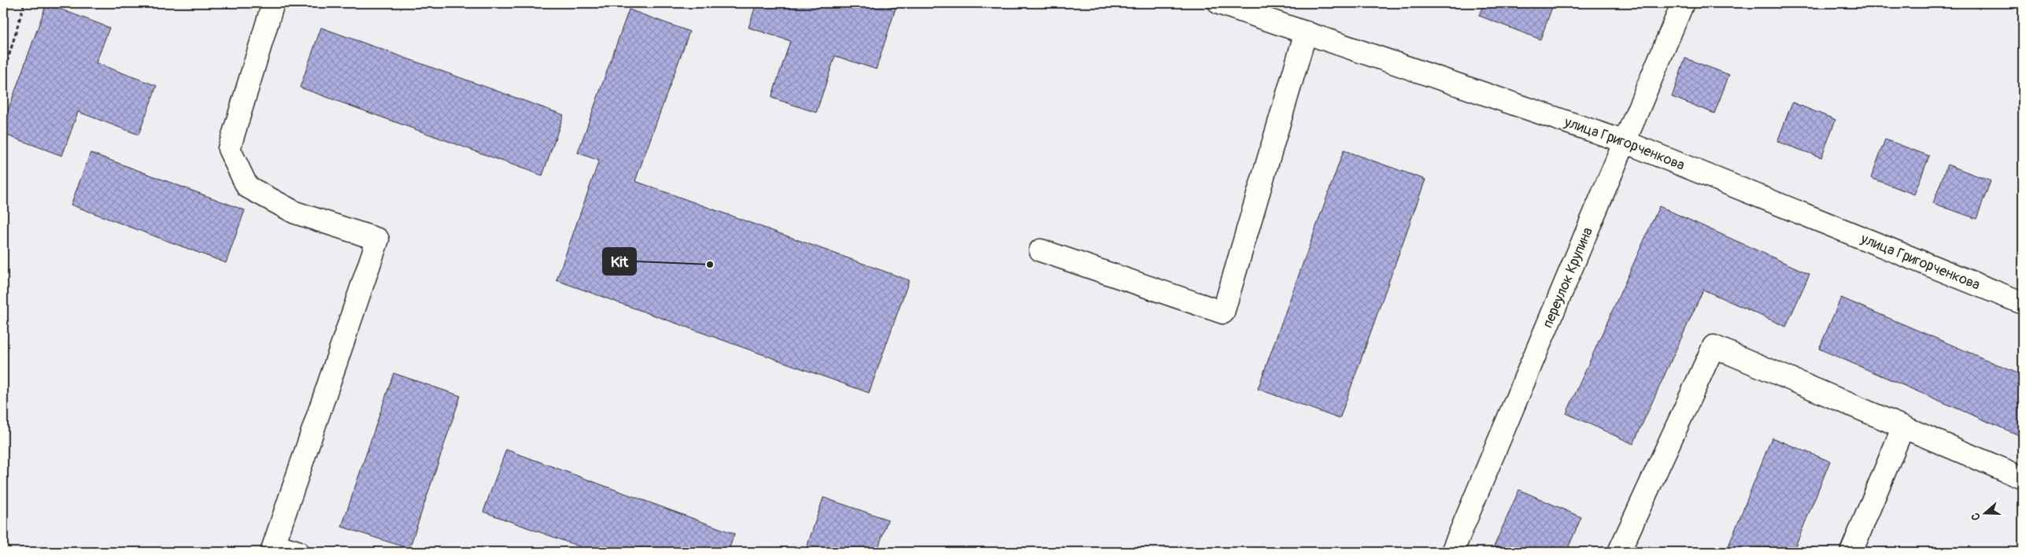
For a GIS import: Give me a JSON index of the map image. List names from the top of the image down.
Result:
{
  "streets": {
    "street": ["улица Григорченкова", "переулок Крупина"]
  },
  "crossings": [
    ["улица Григорченкова", "переулок Крупина"]
  ],
  "places": ["Kit"],
  "north": "left"
}
